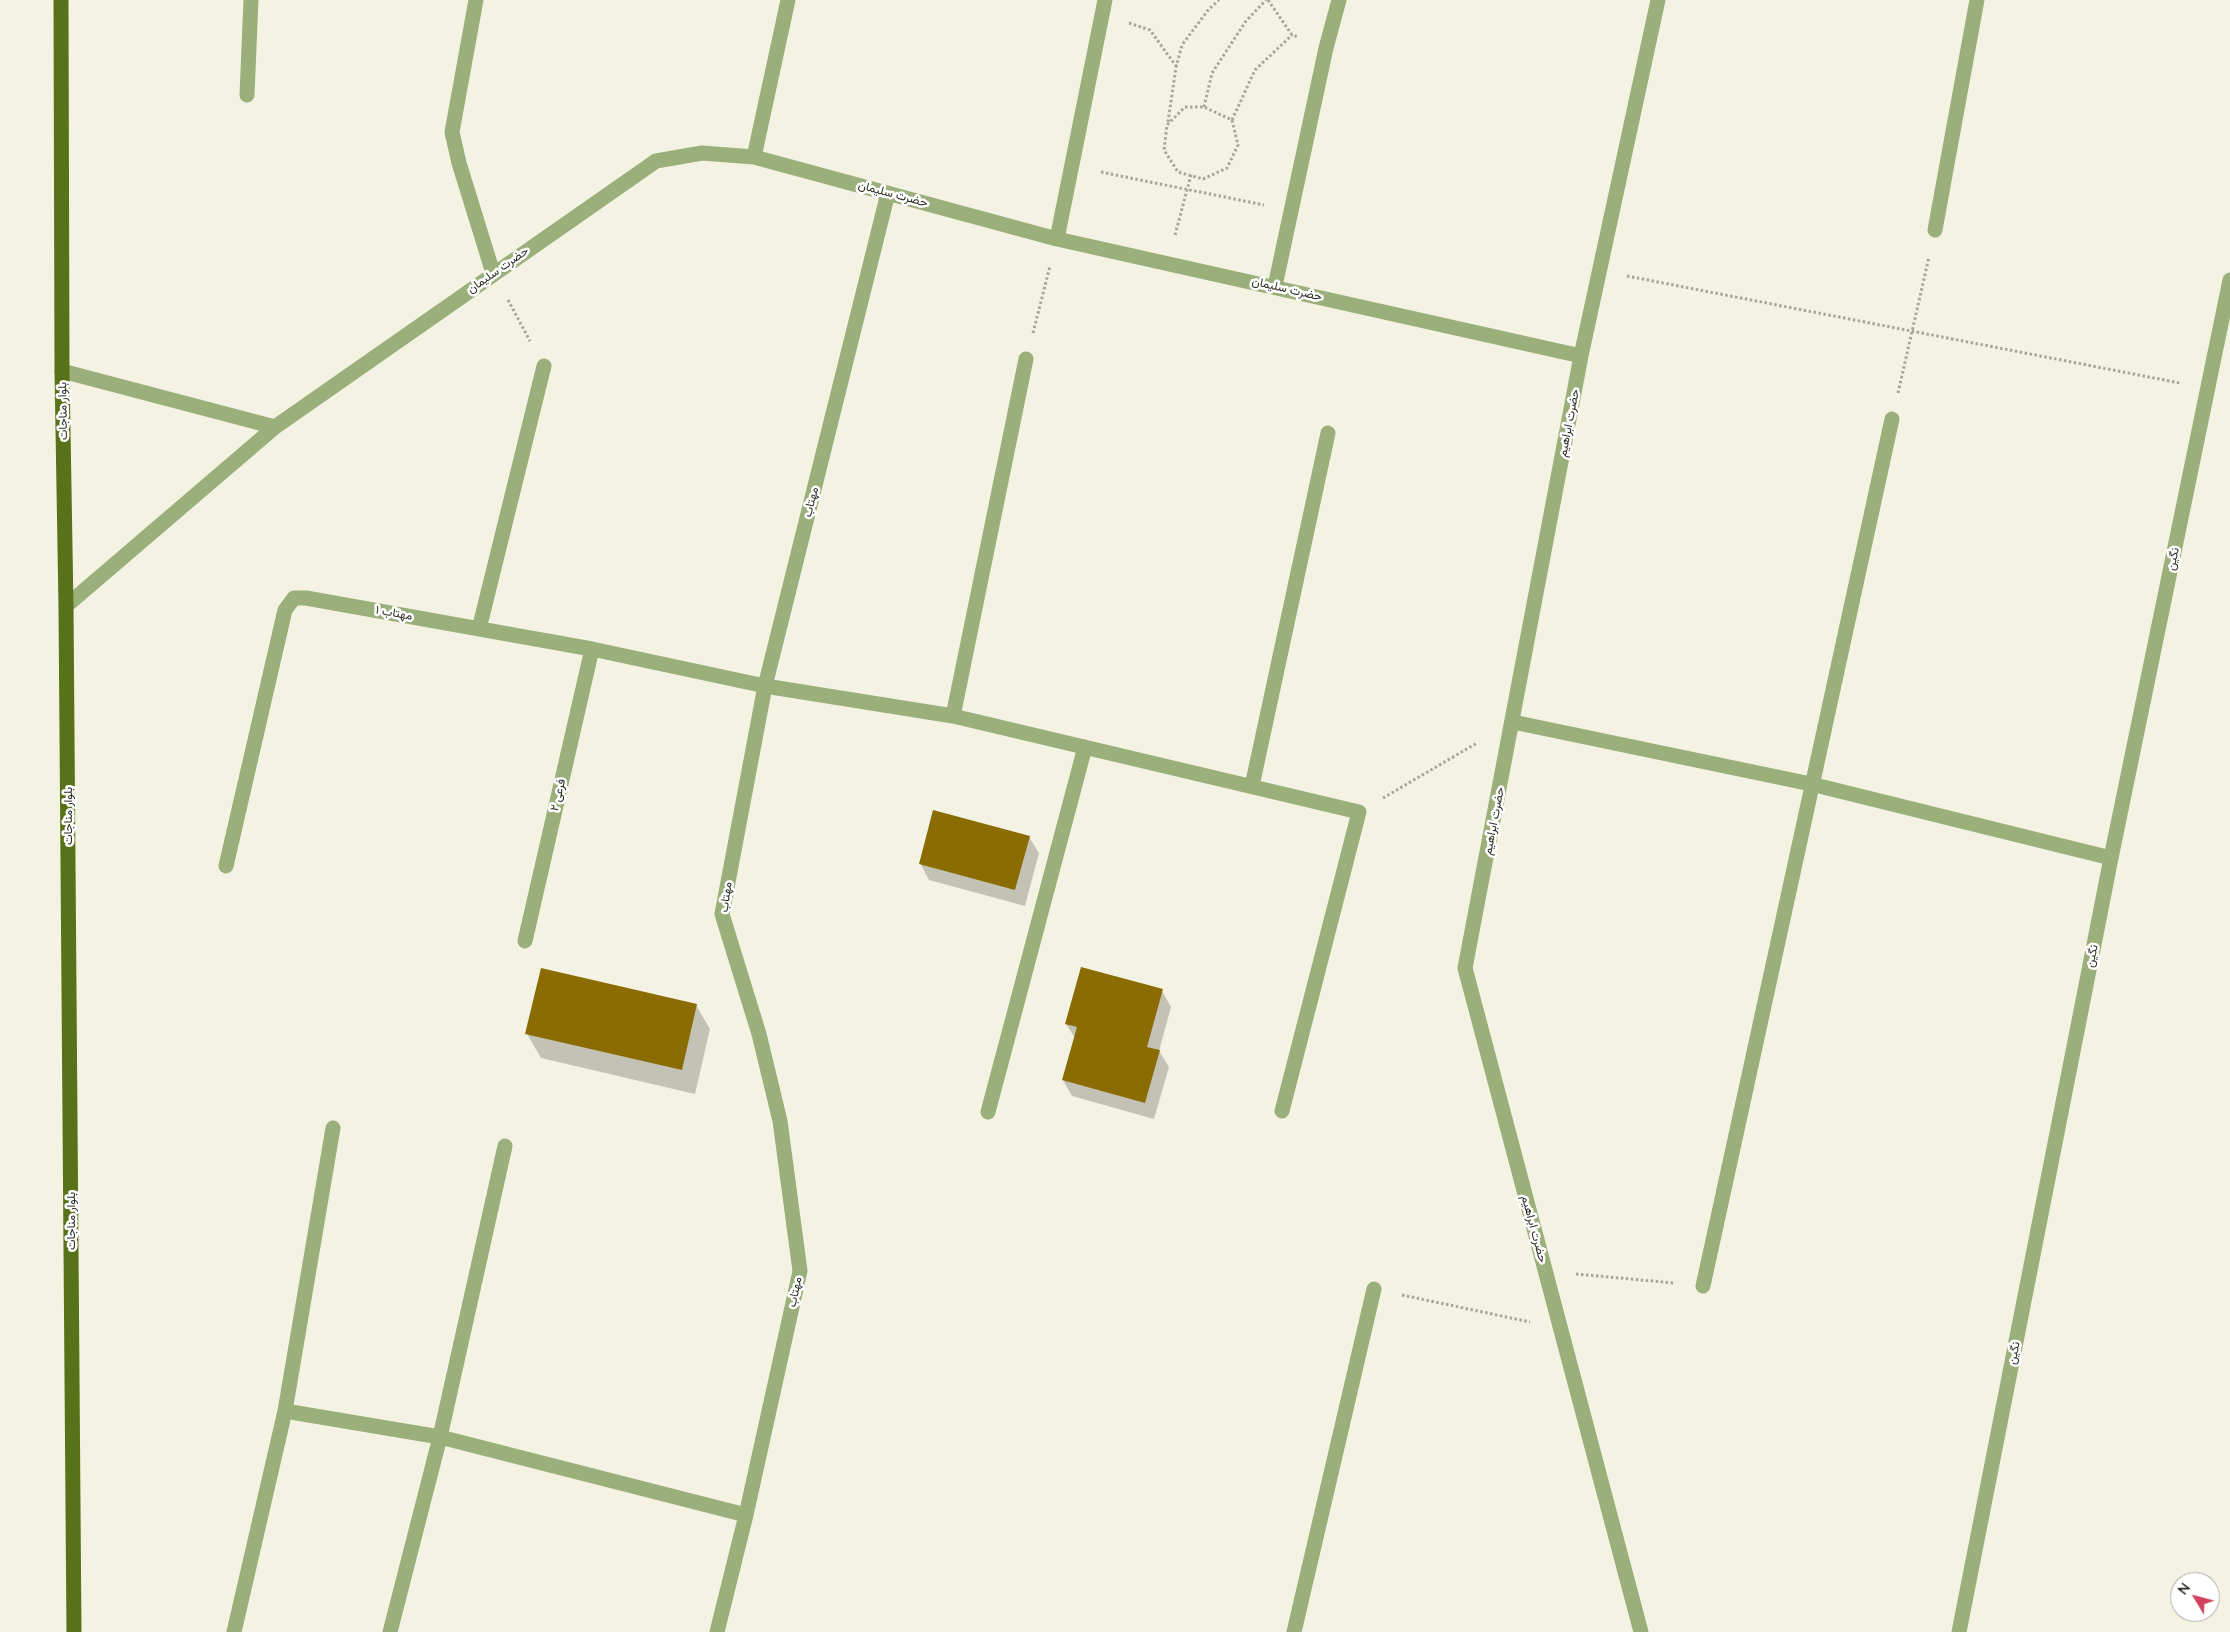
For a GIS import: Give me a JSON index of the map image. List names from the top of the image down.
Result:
{
  "streets": {
    "main road": ["بلوار مناجات"],
    "street": [
      "حضرت سلیمان",
      "حضرت ابراهیم",
      "مهتاب",
      "نگین",
      "مهتاب ۱",
      "فرعی ۲"
    ]
  },
  "crossings": [
    ["حضرت سلیمان", "بلوار مناجات"],
    ["حضرت سلیمان", "حضرت ابراهیم"],
    ["حضرت سلیمان", "مهتاب"],
    ["مهتاب", "مهتاب ۱"],
    ["مهتاب ۱", "فرعی ۲"]
  ],
  "north": "top left"
}
